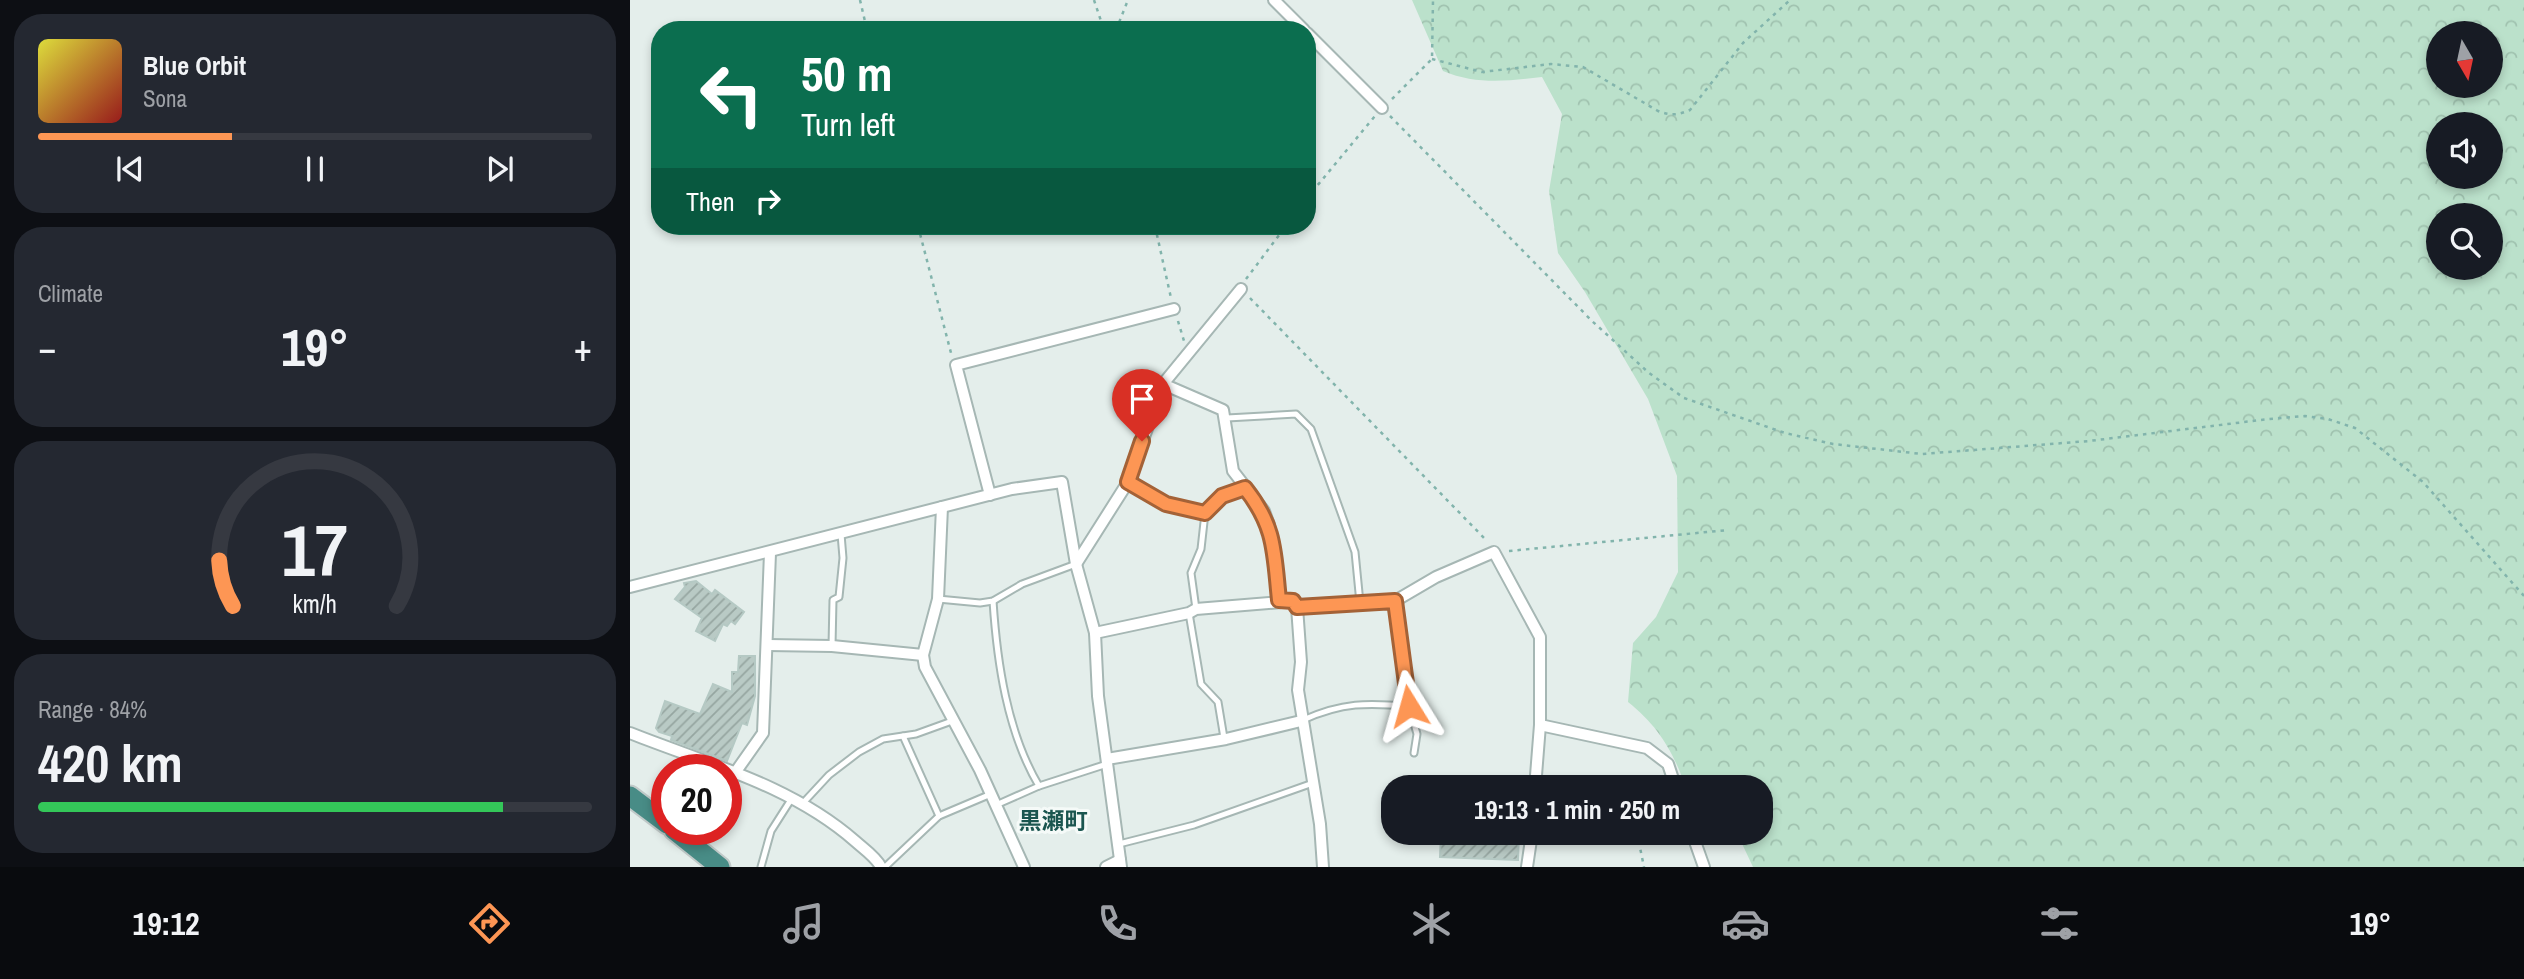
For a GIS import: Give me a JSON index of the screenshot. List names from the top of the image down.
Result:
{
  "districts": ["黒瀬町"],
  "north": "bottom",
  "page": {
    "turn": ["50 m", "Turn left"],
    "song": ["Blue Orbit", "Sona"],
    "then": "Then",
    "tile": [
      "Climate",
      ["Range · 84%", "420 km"]
    ],
    "heat": ["−", "19°", "+"],
    "limit": "20",
    "trip": "19:13 · 1 min · 250 m",
    "tabs": ["19:12", "19°"],
    "gauge": ["17", "km/h"]
  }
}
